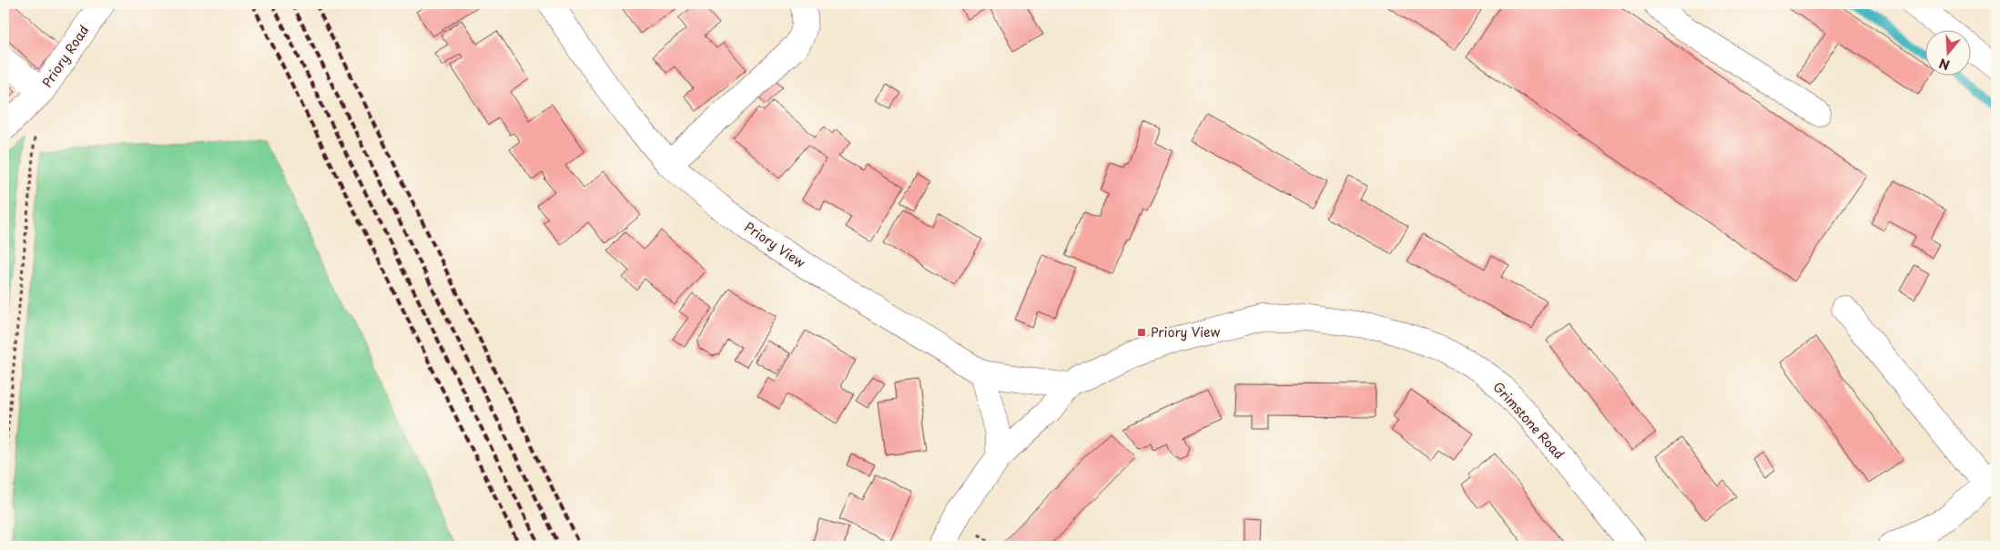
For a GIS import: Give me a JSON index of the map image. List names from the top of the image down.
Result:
{
  "streets": {
    "street": ["Priory Road", "Priory View", "Grimstone Road"]
  },
  "crossings": [
    ["Priory View", "Grimstone Road"]
  ],
  "places": {
    "transit": ["Priory View"]
  },
  "north": "bottom"
}
